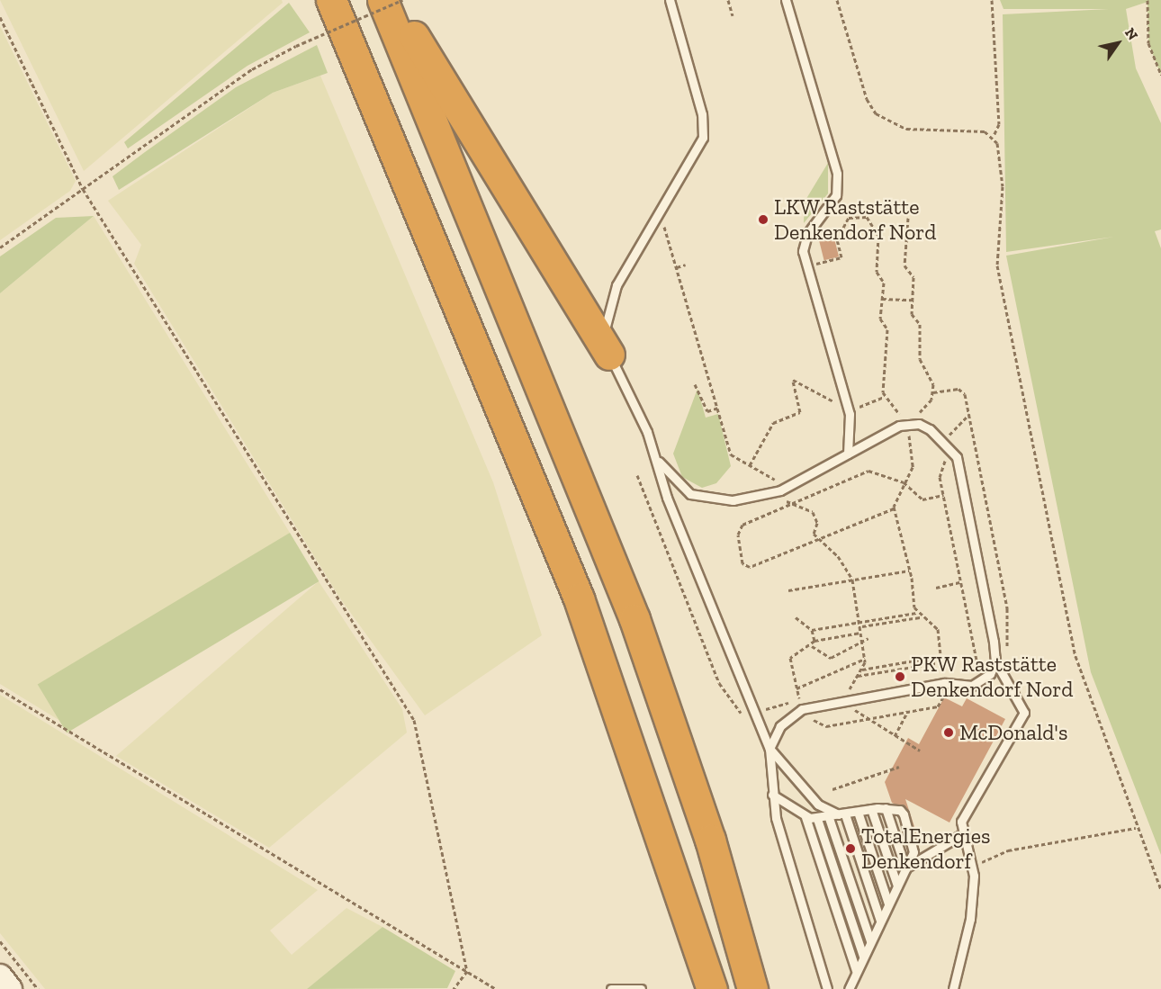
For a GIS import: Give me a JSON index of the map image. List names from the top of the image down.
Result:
{
  "places": [
    "LKW Raststätte Denkendorf Nord",
    "PKW Raststätte Denkendorf Nord",
    "McDonald's",
    "TotalEnergies Denkendorf"
  ],
  "north": "top right"
}
